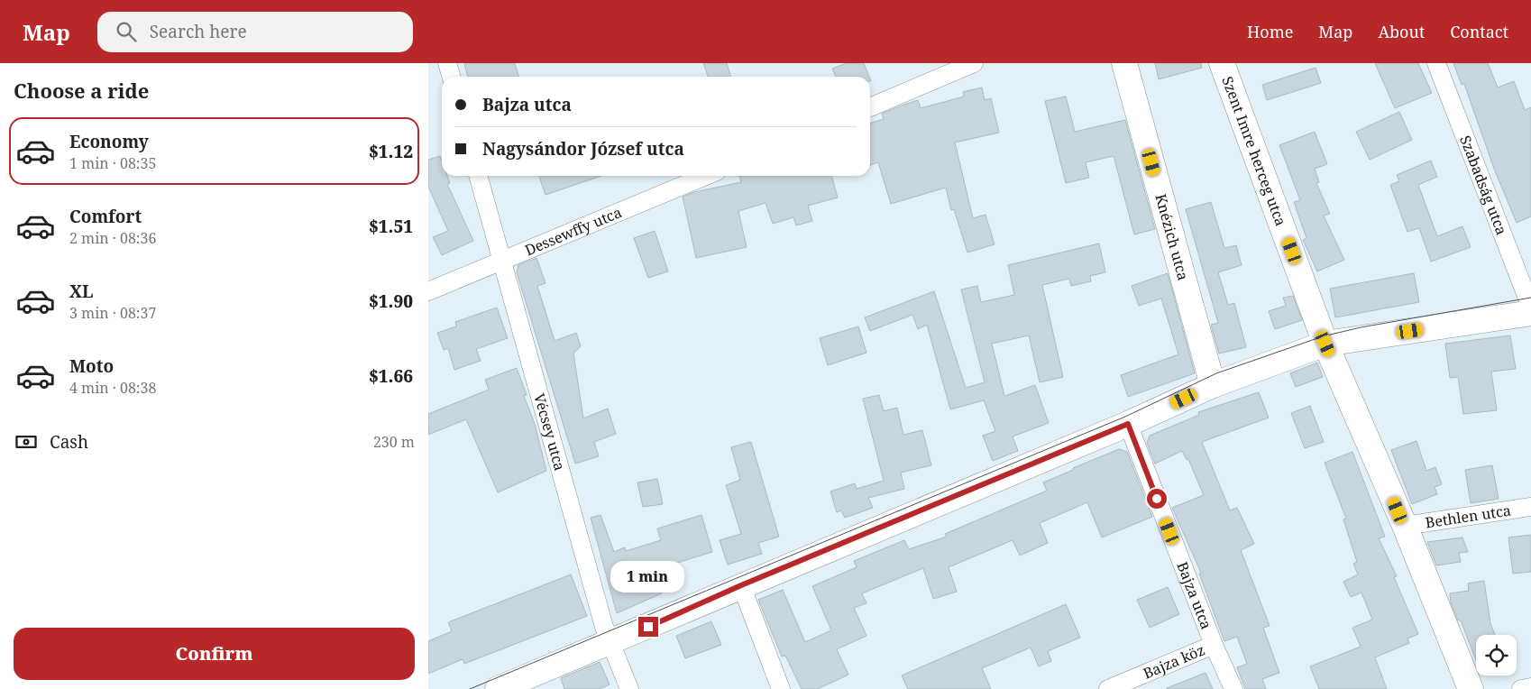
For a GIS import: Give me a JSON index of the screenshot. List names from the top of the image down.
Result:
{
  "streets": {
    "street": [
      "Szent Imre herceg utca",
      "Szabadság utca",
      "Dessewffy utca",
      "Knézich utca",
      "Vécsey utca",
      "Bethlen utca",
      "Bajza utca",
      "Bajza köz"
    ]
  },
  "crossings": [
    ["Szent Imre herceg utca", "Bethlen utca"],
    ["Dessewffy utca", "Vécsey utca"],
    ["Bajza utca", "Bajza köz"]
  ],
  "page": {
    "header": "Map",
    "search": "Search here",
    "nav": [
      "Home",
      "Map",
      "About",
      "Contact"
    ],
    "heading": "Choose a ride",
    "banner": ["Bajza utca", "Nagysándor József utca"],
    "list": [
      {
        "name": "Economy",
        "note": "1 min · 08:35",
        "value": "$1.12"
      },
      {
        "name": "Comfort",
        "note": "2 min · 08:36",
        "value": "$1.51"
      },
      {
        "name": "XL",
        "note": "3 min · 08:37",
        "value": "$1.90"
      },
      {
        "name": "Moto",
        "note": "4 min · 08:38",
        "value": "$1.66"
      }
    ],
    "pay": ["Cash", "230 m"],
    "bubble": "1 min",
    "buttons": "Confirm"
  }
}
